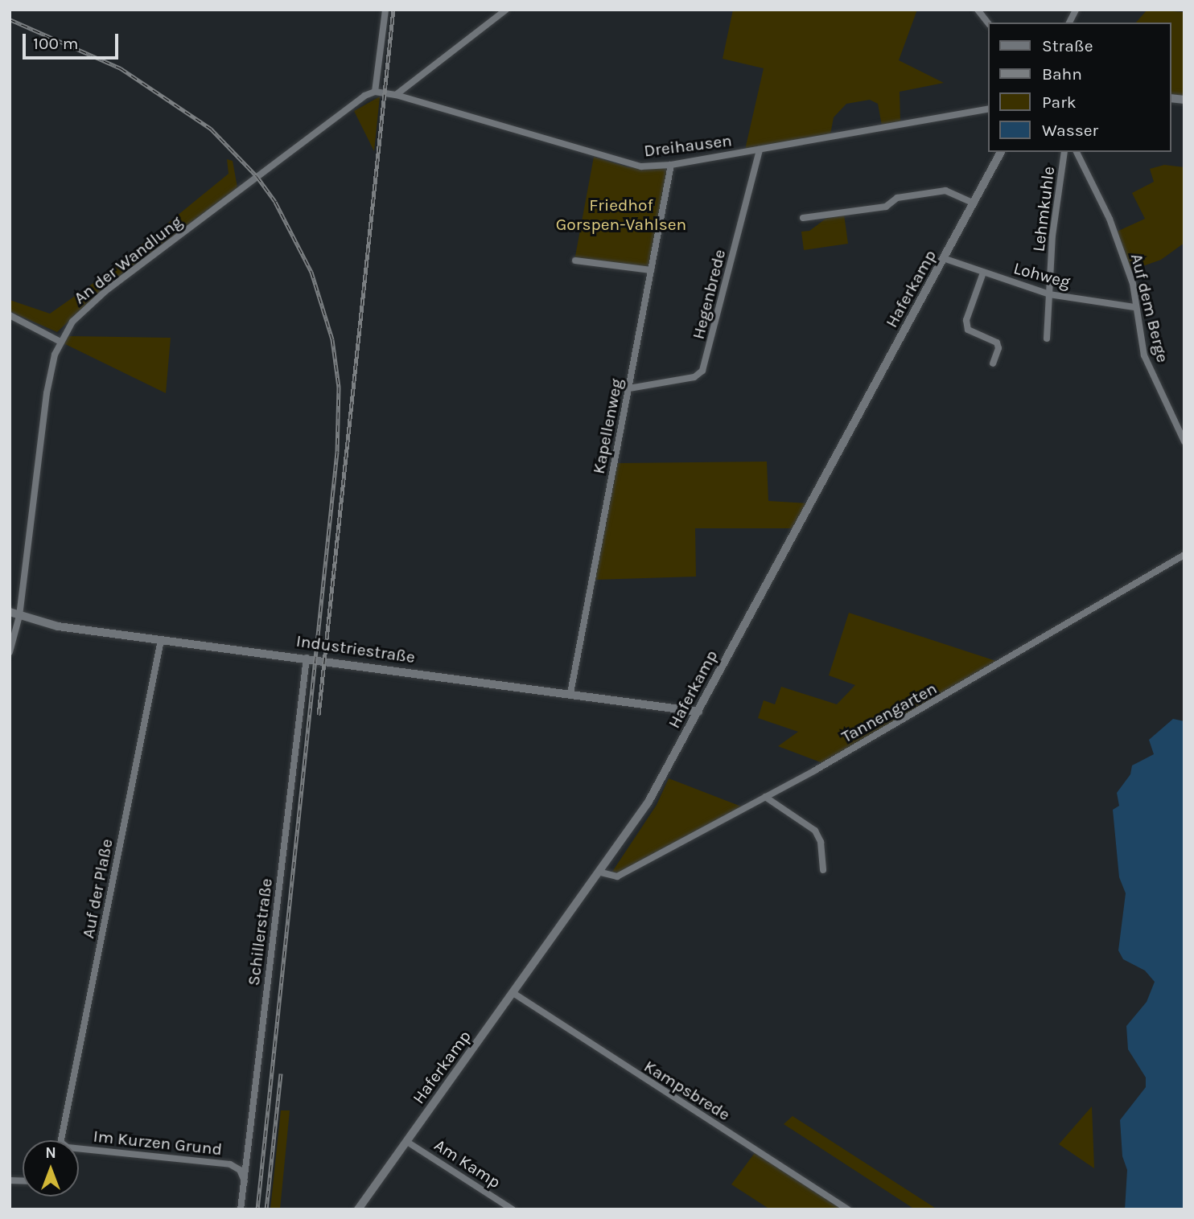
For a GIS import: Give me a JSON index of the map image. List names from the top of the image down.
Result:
{
  "streets": {
    "street": [
      "Dreihausen",
      "Lehmkuhle",
      "An der Wandlung",
      "Lohweg",
      "Haferkamp",
      "Hegenbrede",
      "Auf dem Berge",
      "Kapellenweg",
      "Industriestraße",
      "Tannengarten",
      "Auf der Plaße",
      "Schillerstraße",
      "Kampsbrede",
      "Im Kurzen Grund",
      "Am Kamp"
    ]
  },
  "crossings": [
    ["Dreihausen", "Hegenbrede"],
    ["Dreihausen", "Kapellenweg"],
    ["Lehmkuhle", "Lohweg"],
    ["An der Wandlung", "Industriestraße"],
    ["Lohweg", "Haferkamp"],
    ["Lohweg", "Auf dem Berge"],
    ["Haferkamp", "Industriestraße"],
    ["Haferkamp", "Tannengarten"],
    ["Haferkamp", "Kampsbrede"],
    ["Haferkamp", "Am Kamp"],
    ["Hegenbrede", "Kapellenweg"],
    ["Kapellenweg", "Industriestraße"],
    ["Industriestraße", "Auf der Plaße"],
    ["Industriestraße", "Schillerstraße"],
    ["Schillerstraße", "Im Kurzen Grund"]
  ],
  "parks": ["Friedhof Gorspen-Vahlsen"],
  "legend": [
    "Straße",
    "Bahn",
    "Park",
    "Wasser"
  ],
  "scale_bar": "100 m",
  "north": "top"
}
